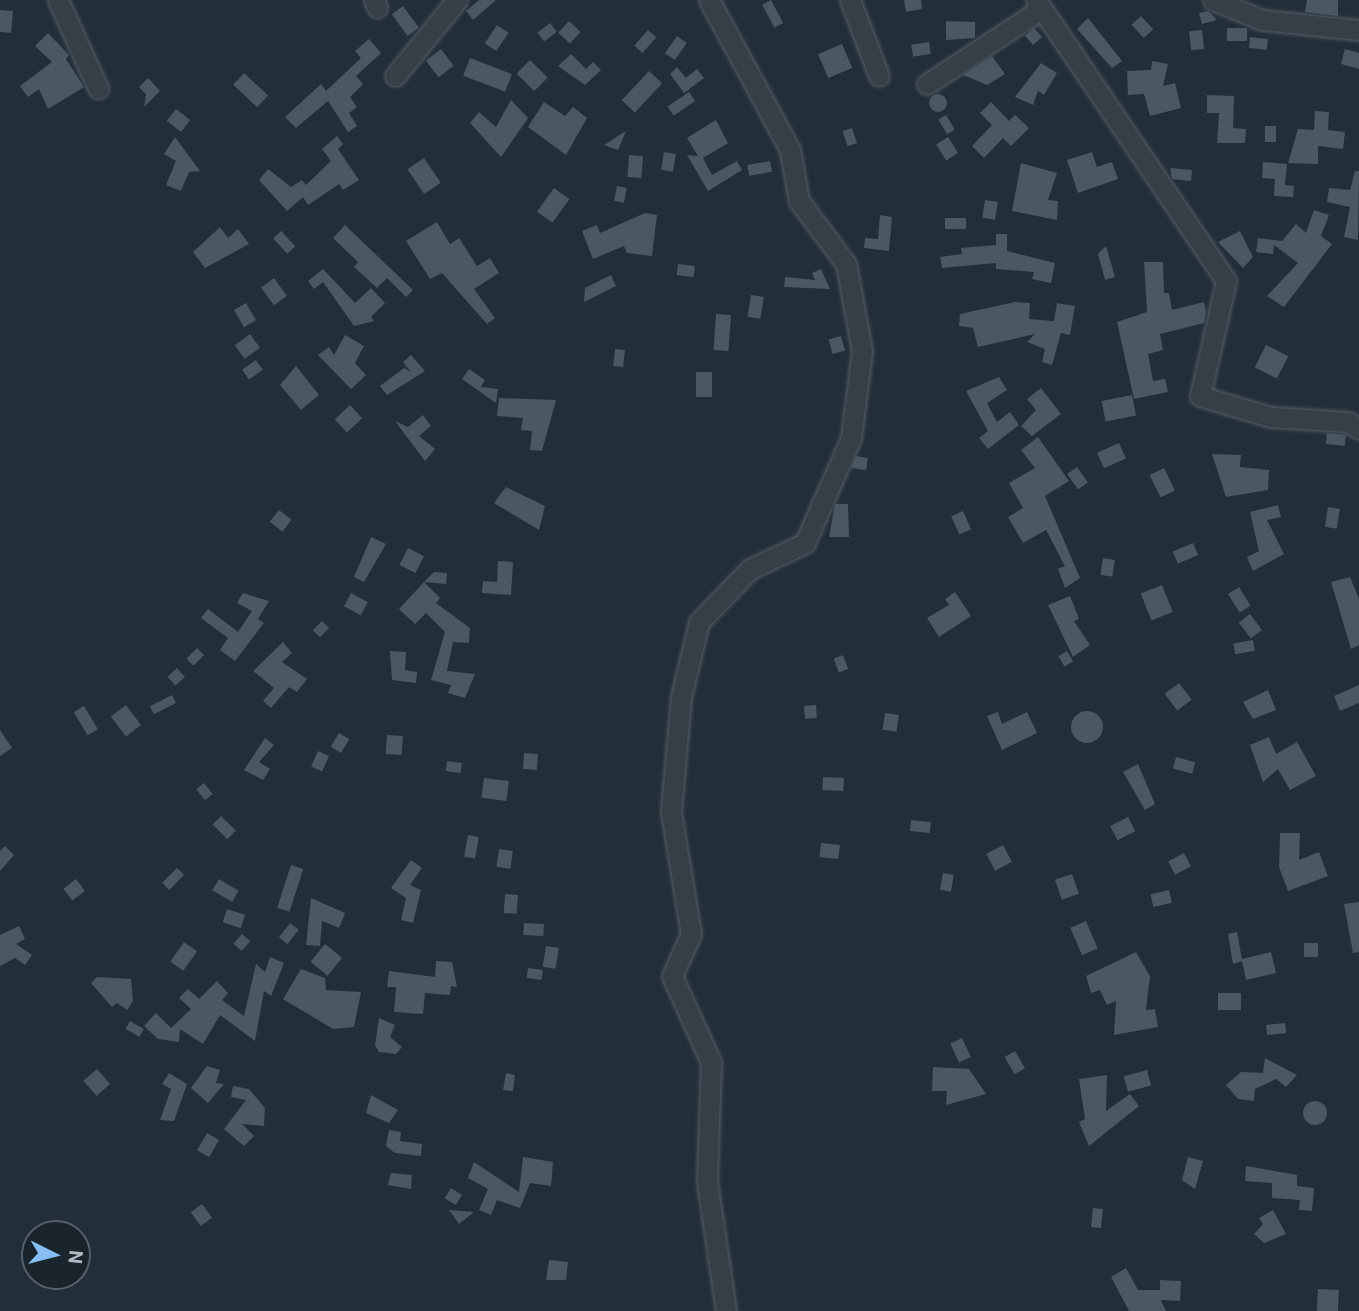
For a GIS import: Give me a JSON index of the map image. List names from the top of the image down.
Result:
{
  "north": "right"
}
